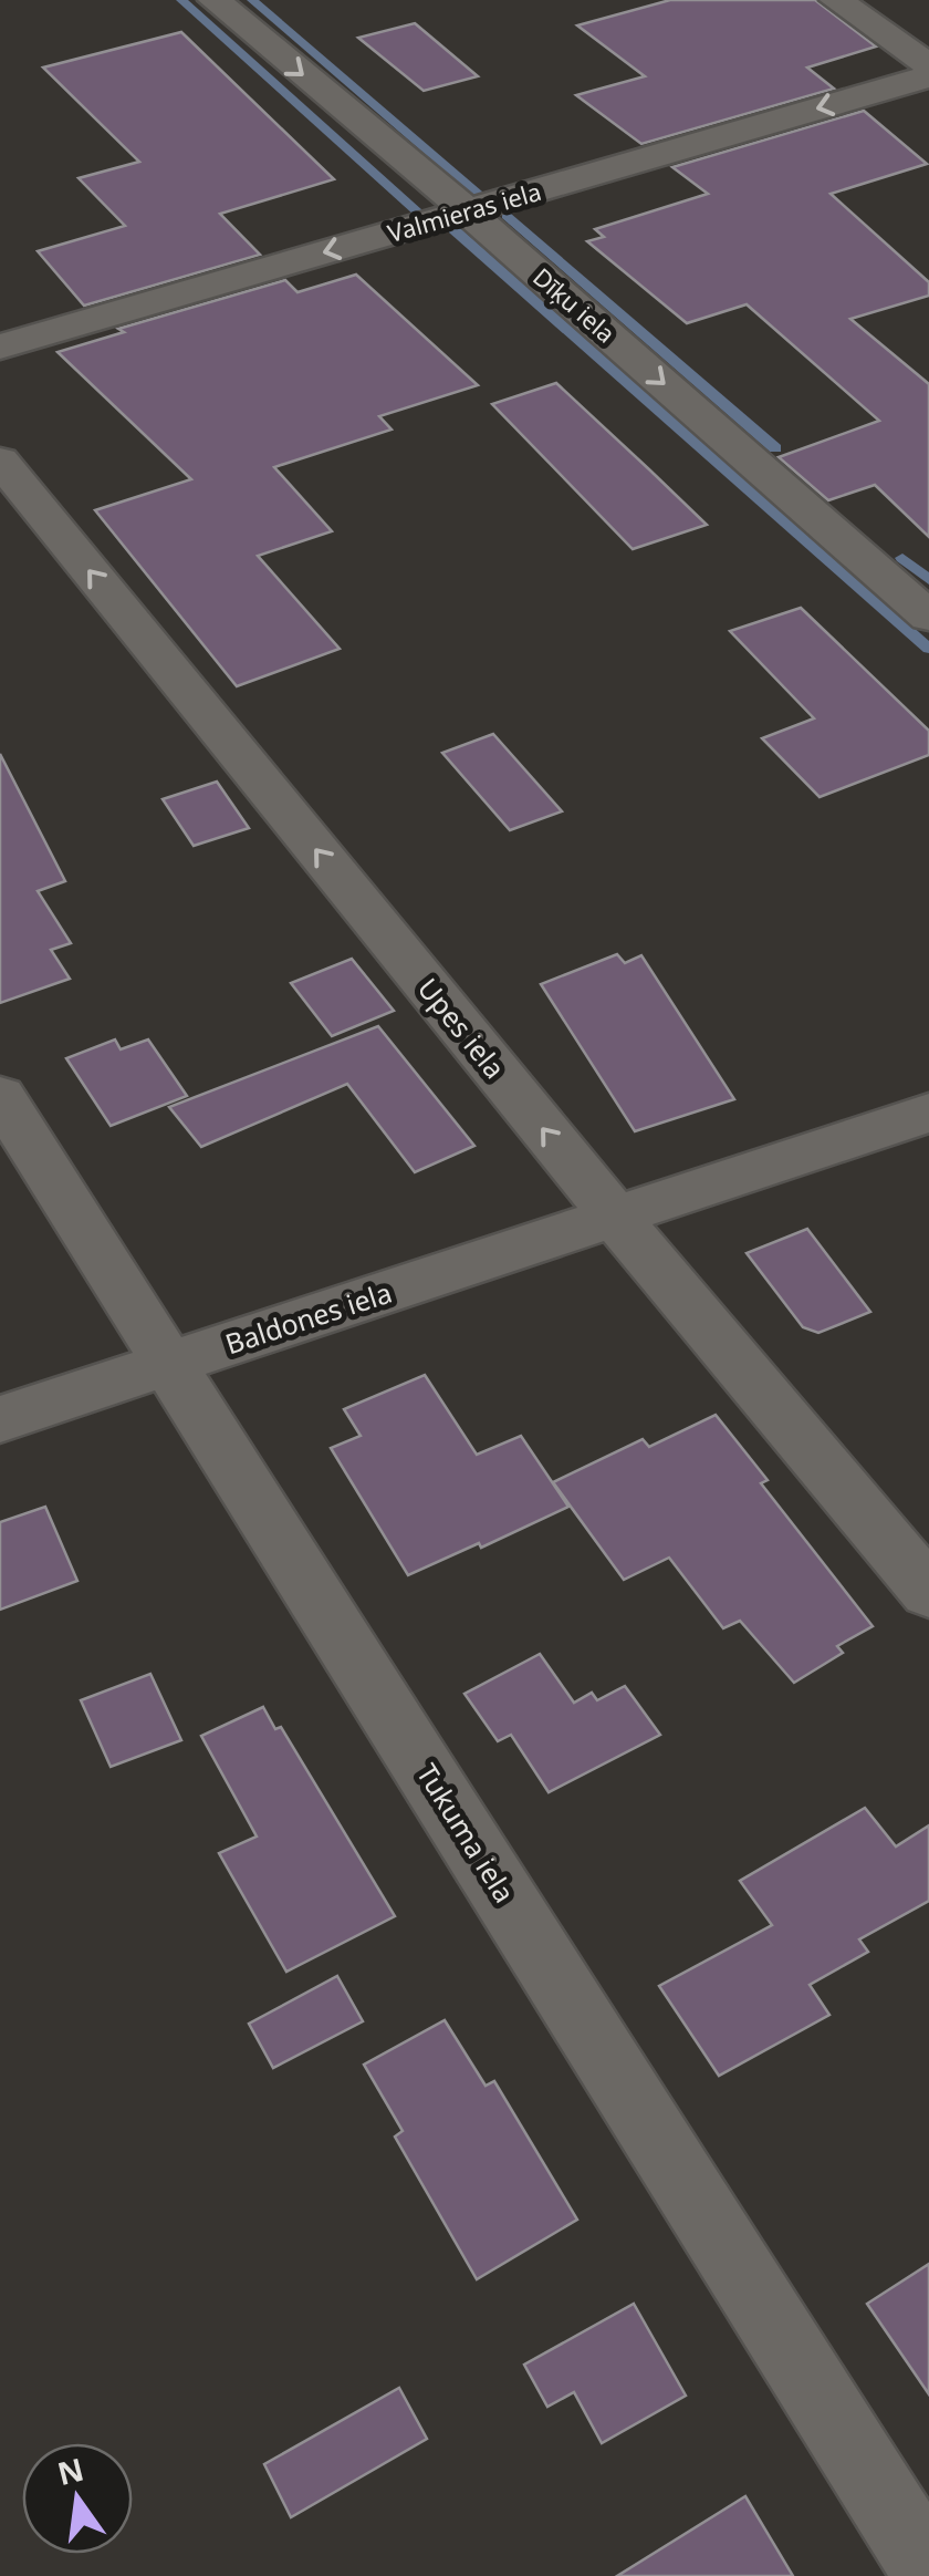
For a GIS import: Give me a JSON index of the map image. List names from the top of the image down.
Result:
{
  "streets": {
    "street": [
      "Valmieras iela",
      "Dīķu iela",
      "Upes iela",
      "Baldones iela",
      "Tukuma iela"
    ]
  },
  "crossings": [
    ["Valmieras iela", "Dīķu iela"],
    ["Upes iela", "Baldones iela"],
    ["Baldones iela", "Tukuma iela"]
  ],
  "one_way": ["Valmieras iela", "Dīķu iela", "Upes iela"],
  "north": "top"
}
